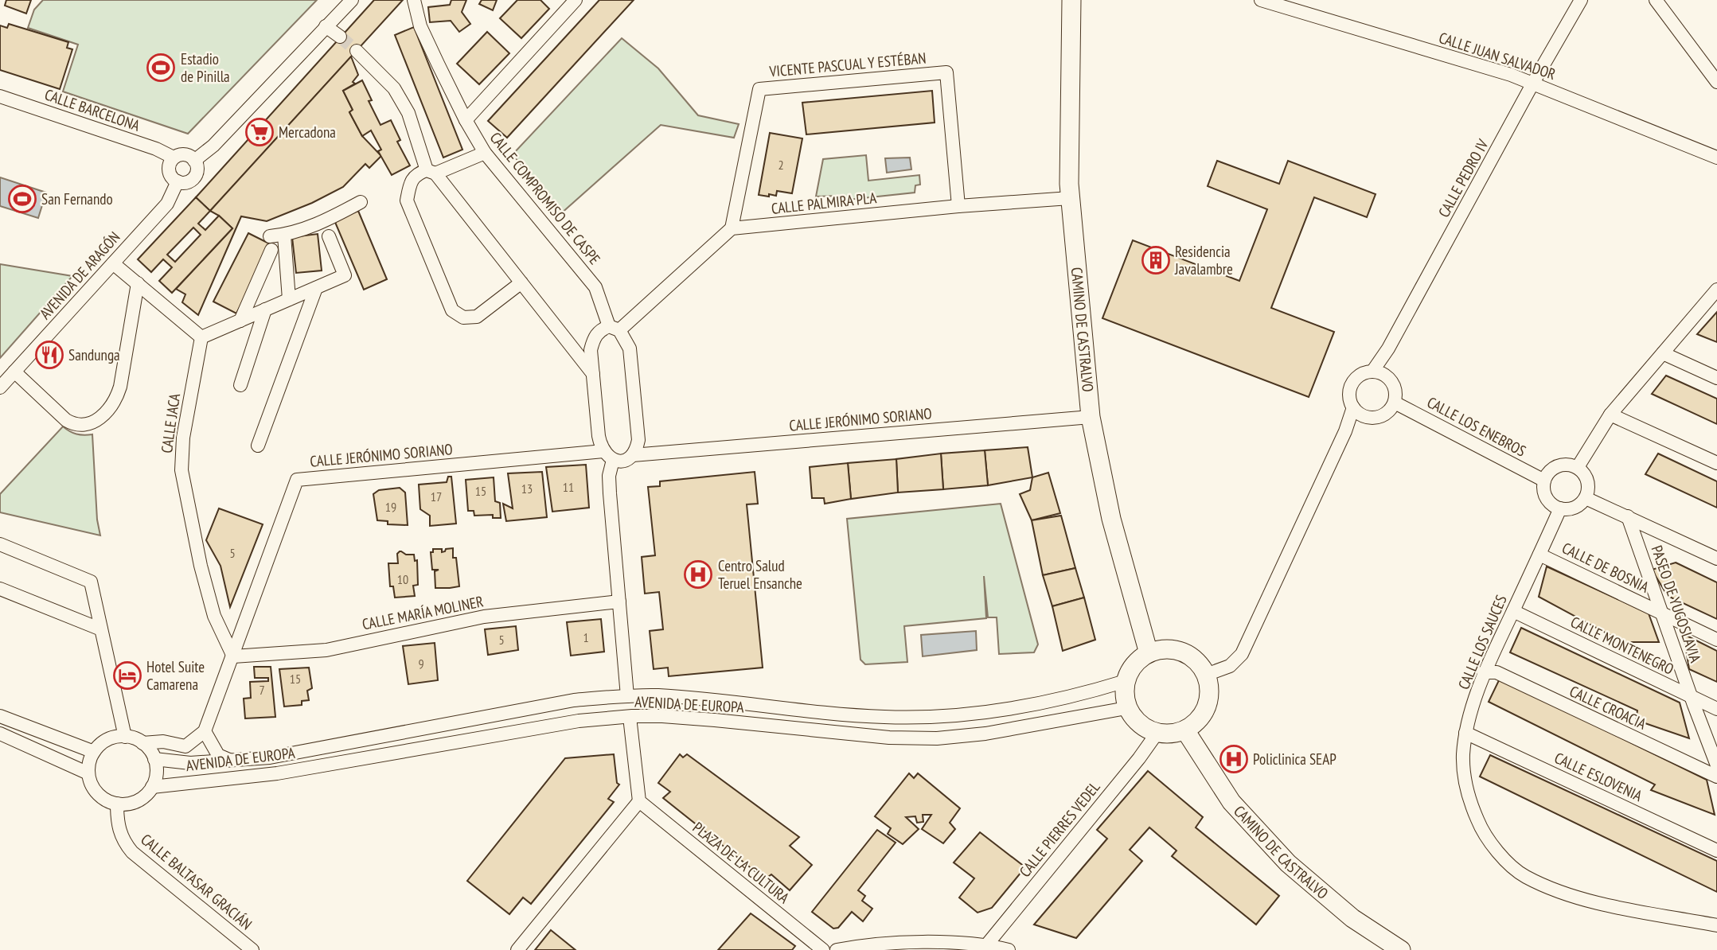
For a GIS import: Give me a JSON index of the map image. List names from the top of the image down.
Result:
{
  "streets": {
    "street": [
      "CALLE JUAN SALVADOR",
      "VICENTE PASCUAL Y ESTÉBAN",
      "CALLE BARCELONA",
      "CALLE PEDRO IV",
      "CALLE COMPROMISO DE CASPE",
      "CALLE PALMIRA PLA",
      "AVENIDA DE ARAGÓN",
      "CAMINO DE CASTRALVO",
      "CALLE JERÓNIMO SORIANO",
      "CALLE JACA",
      "CALLE LOS ENEBROS",
      "CALLE DE BOSNIA",
      "PASEO DE YUGOSLAVIA",
      "CALLE MARÍA MOLINER",
      "CALLE LOS SAUCES",
      "CALLE MONTENEGRO",
      "AVENIDA DE EUROPA",
      "CALLE CROACIA",
      "CALLE ESLOVENIA",
      "CALLE PIERRES VEDEL",
      "PLAZA DE LA CULTURA",
      "CALLE BALTASAR GRACIÁN"
    ]
  },
  "crossings": [
    ["CALLE JUAN SALVADOR", "CALLE PEDRO IV"],
    ["VICENTE PASCUAL Y ESTÉBAN", "CALLE PALMIRA PLA"],
    ["CALLE BARCELONA", "AVENIDA DE ARAGÓN"],
    ["CALLE PEDRO IV", "CALLE LOS ENEBROS"],
    ["CALLE COMPROMISO DE CASPE", "CALLE JERÓNIMO SORIANO"],
    ["CALLE PALMIRA PLA", "CAMINO DE CASTRALVO"],
    ["CAMINO DE CASTRALVO", "CALLE JERÓNIMO SORIANO"],
    ["CAMINO DE CASTRALVO", "AVENIDA DE EUROPA"],
    ["CAMINO DE CASTRALVO", "CALLE PIERRES VEDEL"],
    ["CALLE JERÓNIMO SORIANO", "CALLE JACA"],
    ["CALLE JERÓNIMO SORIANO", "CALLE MARÍA MOLINER"],
    ["CALLE JACA", "CALLE MARÍA MOLINER"],
    ["CALLE LOS ENEBROS", "CALLE LOS SAUCES"],
    ["CALLE DE BOSNIA", "PASEO DE YUGOSLAVIA"],
    ["CALLE DE BOSNIA", "CALLE LOS SAUCES"],
    ["PASEO DE YUGOSLAVIA", "CALLE MONTENEGRO"],
    ["CALLE LOS SAUCES", "CALLE MONTENEGRO"],
    ["CALLE LOS SAUCES", "CALLE CROACIA"],
    ["CALLE LOS SAUCES", "CALLE ESLOVENIA"],
    ["AVENIDA DE EUROPA", "CALLE PIERRES VEDEL"],
    ["AVENIDA DE EUROPA", "CALLE BALTASAR GRACIÁN"]
  ],
  "places": {
    "sports": ["Estadio de Pinilla", "San Fernando"],
    "supermarket": ["Mercadona"],
    "building": ["Residencia Javalambre"],
    "restaurant": ["Sandunga"],
    "hospital": ["Centro Salud Teruel Ensanche", "Policlinica SEAP"],
    "hotel": ["Hotel Suite Camarena"]
  },
  "house_numbers": [
    "2",
    "11",
    "13",
    "15",
    "17",
    "19",
    "5",
    "10",
    "1",
    "5",
    "9",
    "15",
    "7"
  ]
}
